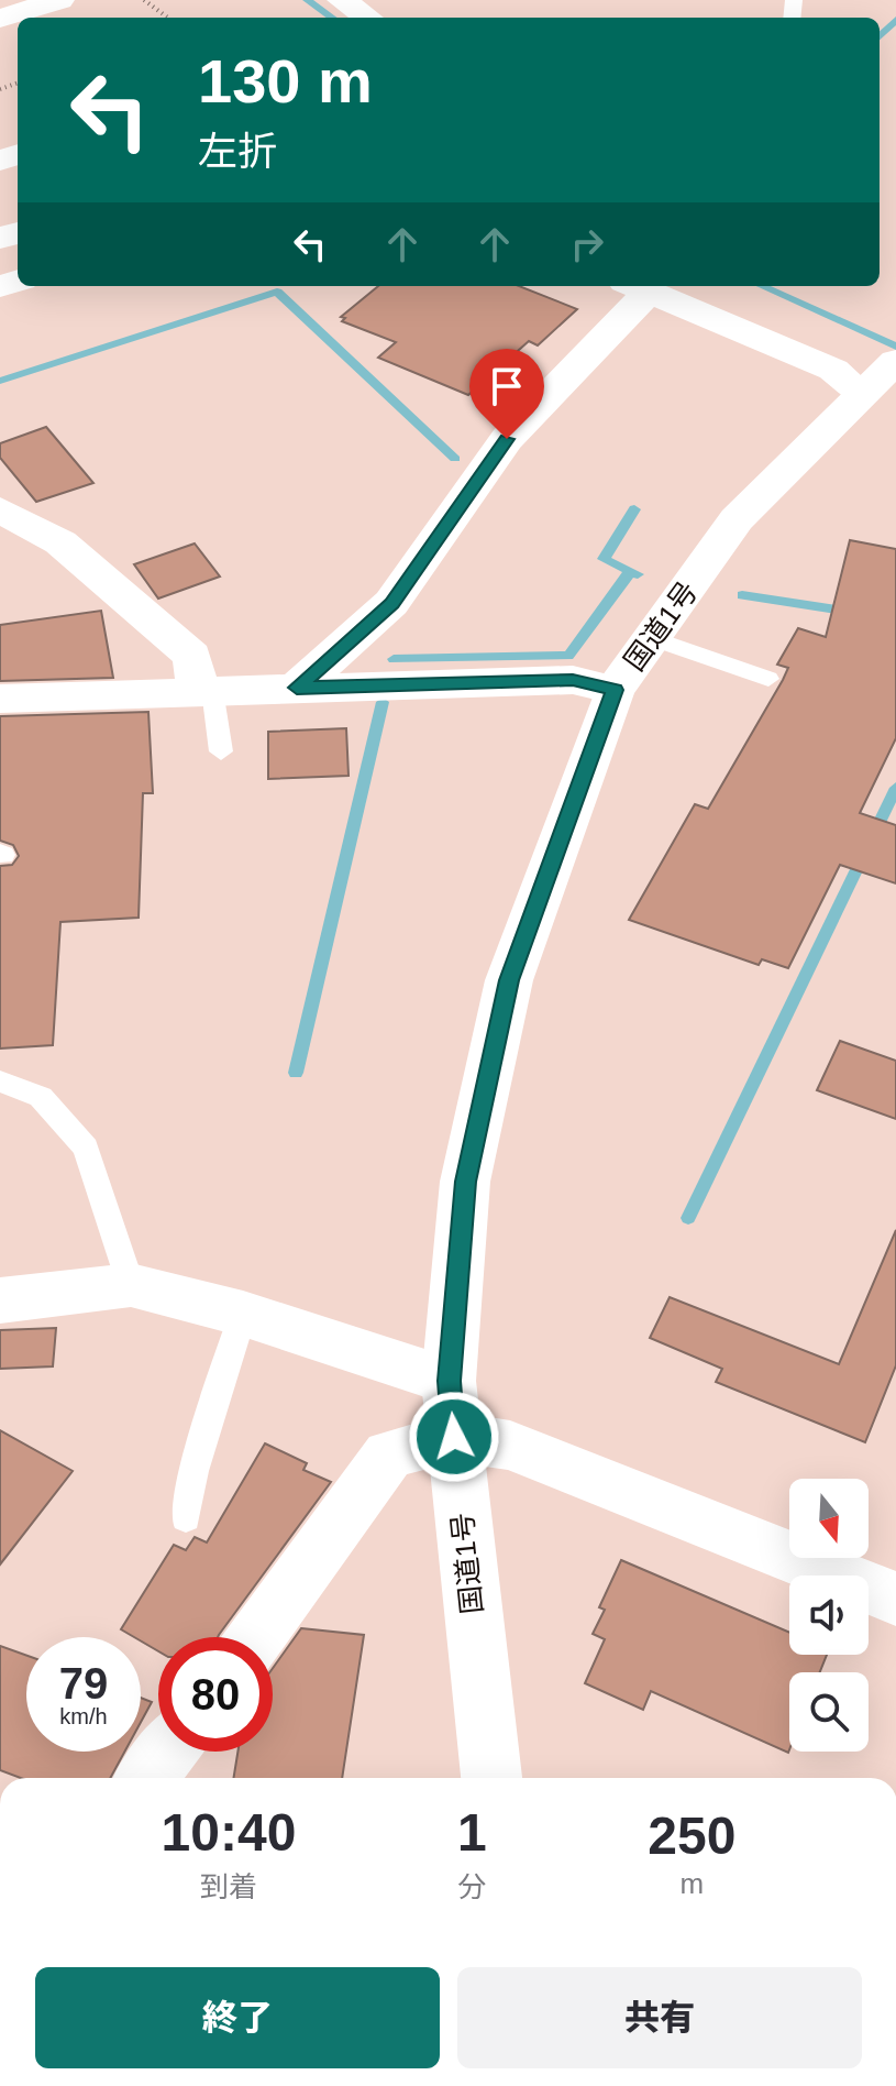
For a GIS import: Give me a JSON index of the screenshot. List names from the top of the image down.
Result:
{
  "streets": {
    "main road": ["国道1号"]
  },
  "north": "bottom",
  "page": {
    "turn": ["130 m", "左折"],
    "speed": "79 km/h",
    "limit": "80",
    "eta": [
      "10:40",
      "到着",
      "1",
      "分",
      "250",
      "m"
    ],
    "buttons": ["終了", "共有"]
  }
}
